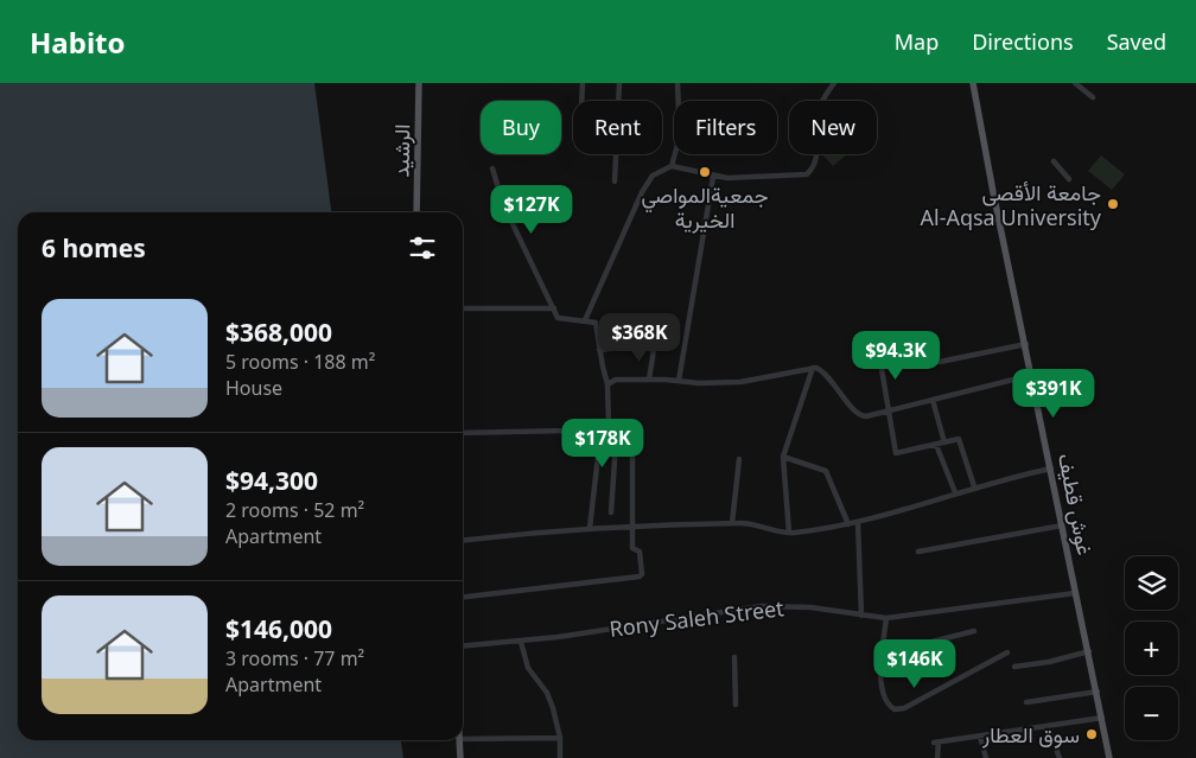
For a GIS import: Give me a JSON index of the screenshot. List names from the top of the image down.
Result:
{
  "streets": {
    "main road": ["الرشيد", "غوش قطيف"],
    "street": ["Rony Saleh Street"]
  },
  "crossings": [
    ["غوش قطيف", "Rony Saleh Street"]
  ],
  "places": ["جمعيةالمواصي الخيرية", "جامعة الأقصى Al-Aqsa University", "سوق العطار"],
  "page": {
    "header": "Habito",
    "nav": ["Map", "Directions", "Saved"],
    "chip": [
      "Buy",
      "Rent",
      "Filters",
      "New"
    ],
    "price": [
      "$127K",
      "$368K",
      "$94.3K",
      "$391K",
      "$178K",
      "$146K"
    ],
    "heading": "6 homes",
    "list": [
      {
        "name": "$368,000",
        "note": "5 rooms · 188 m² · House"
      },
      {
        "name": "$94,300",
        "note": "2 rooms · 52 m² · Apartment"
      },
      {
        "name": "$146,000",
        "note": "3 rooms · 77 m² · Apartment"
      }
    ],
    "map_buttons": ["+", "−"]
  }
}
